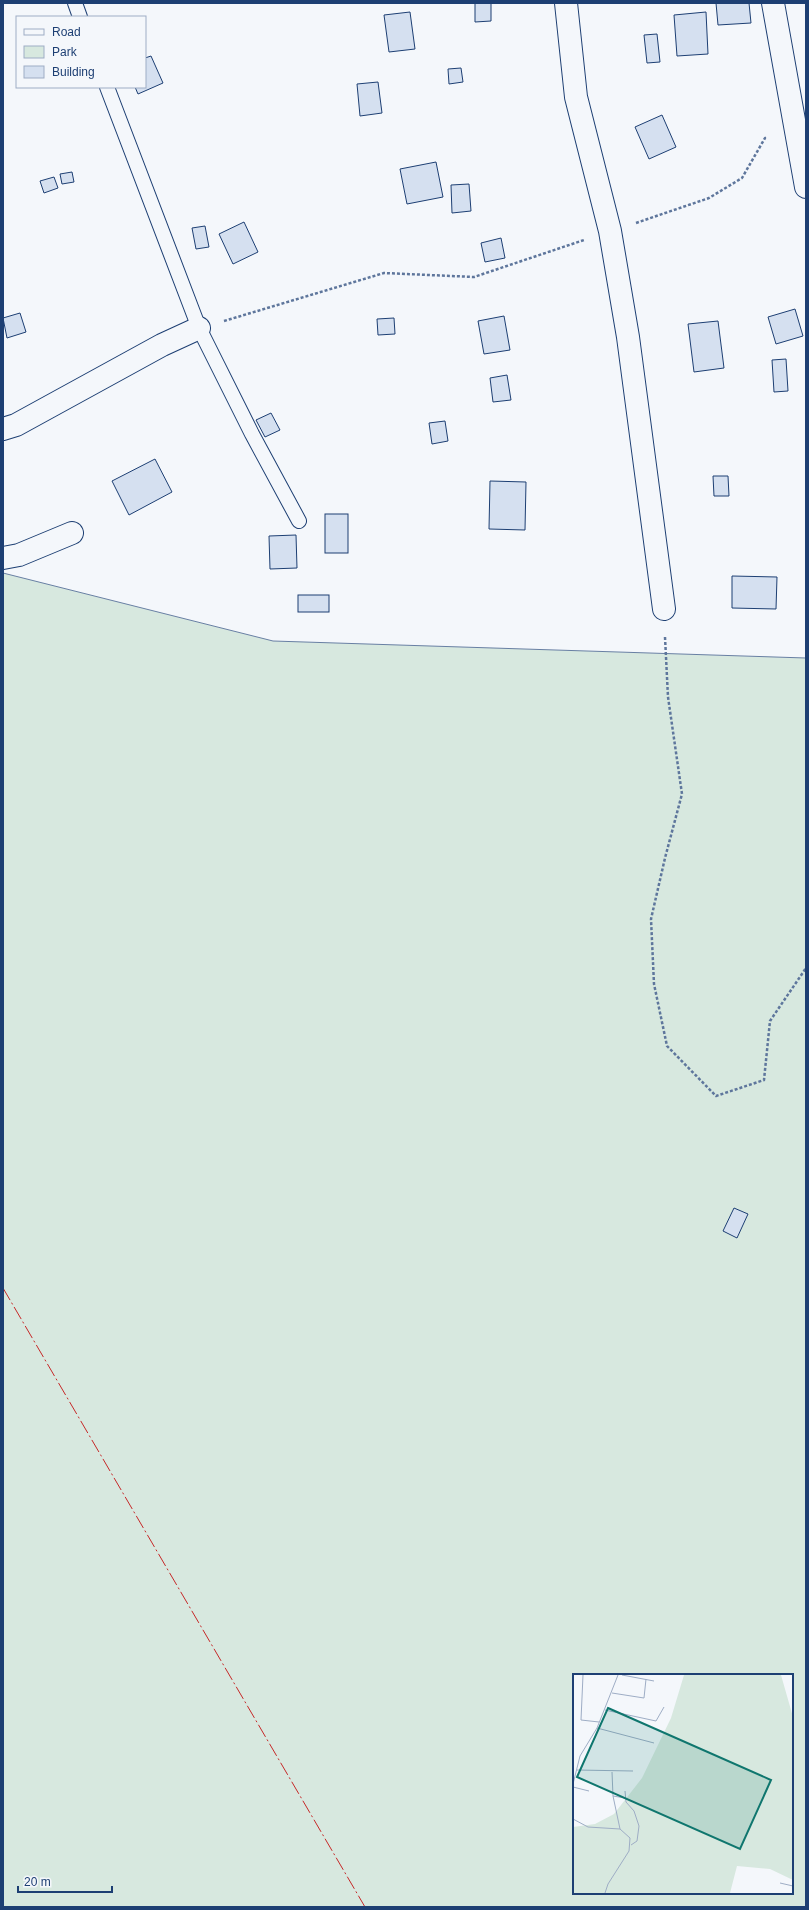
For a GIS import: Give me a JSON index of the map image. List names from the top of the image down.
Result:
{
  "legend": ["Road", "Park", "Building"],
  "scale_bar": "20 m"
}
